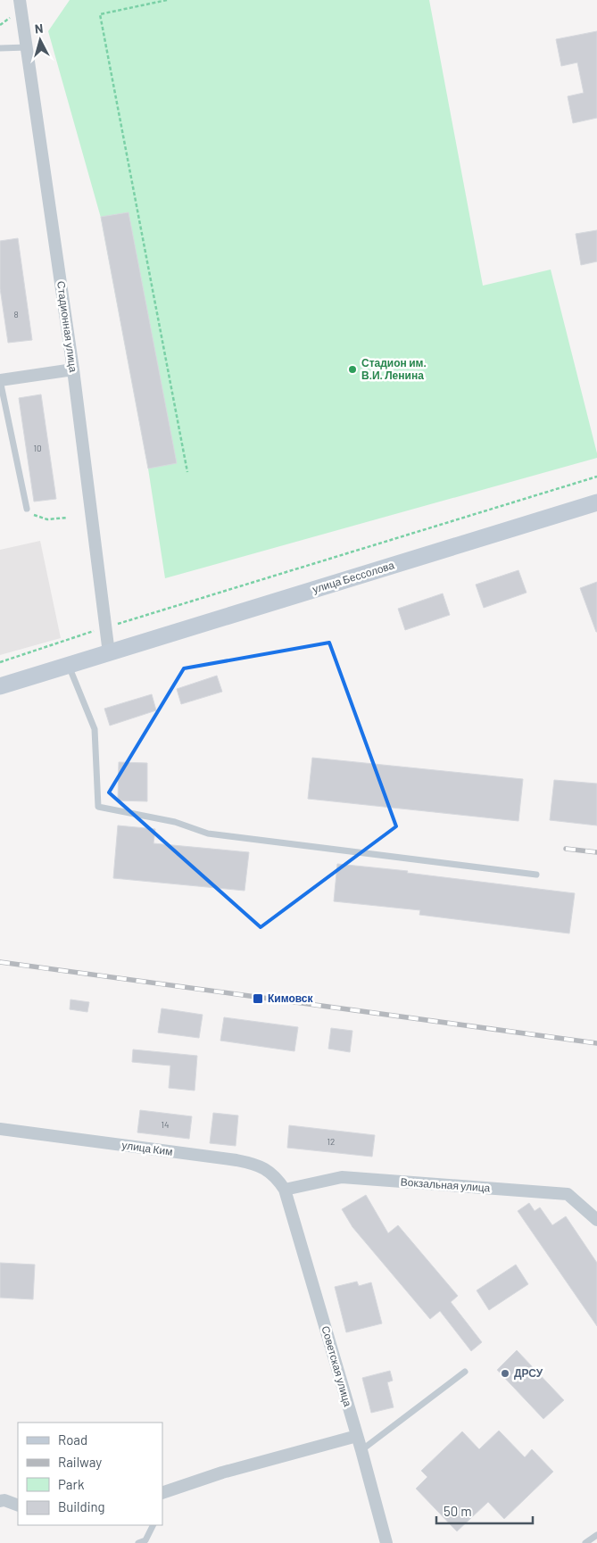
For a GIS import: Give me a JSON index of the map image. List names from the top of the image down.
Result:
{
  "streets": {
    "main road": ["улица Бессолова"],
    "street": [
      "Стадионная улица",
      "улица Ким",
      "Вокзальная улица",
      "Советская улица"
    ]
  },
  "crossings": [
    ["Стадионная улица", "улица Бессолова"],
    ["улица Ким", "Вокзальная улица"],
    ["улица Ким", "Советская улица"],
    ["Вокзальная улица", "Советская улица"]
  ],
  "places": {
    "other": ["Стадион им. В.И. Ленина", "ДРСУ"],
    "transit": ["Кимовск"]
  },
  "house_numbers": [
    "8",
    "10",
    "14",
    "12"
  ],
  "legend": [
    "Road",
    "Railway",
    "Park",
    "Building"
  ],
  "scale_bar": "50 m",
  "north": "top"
}
